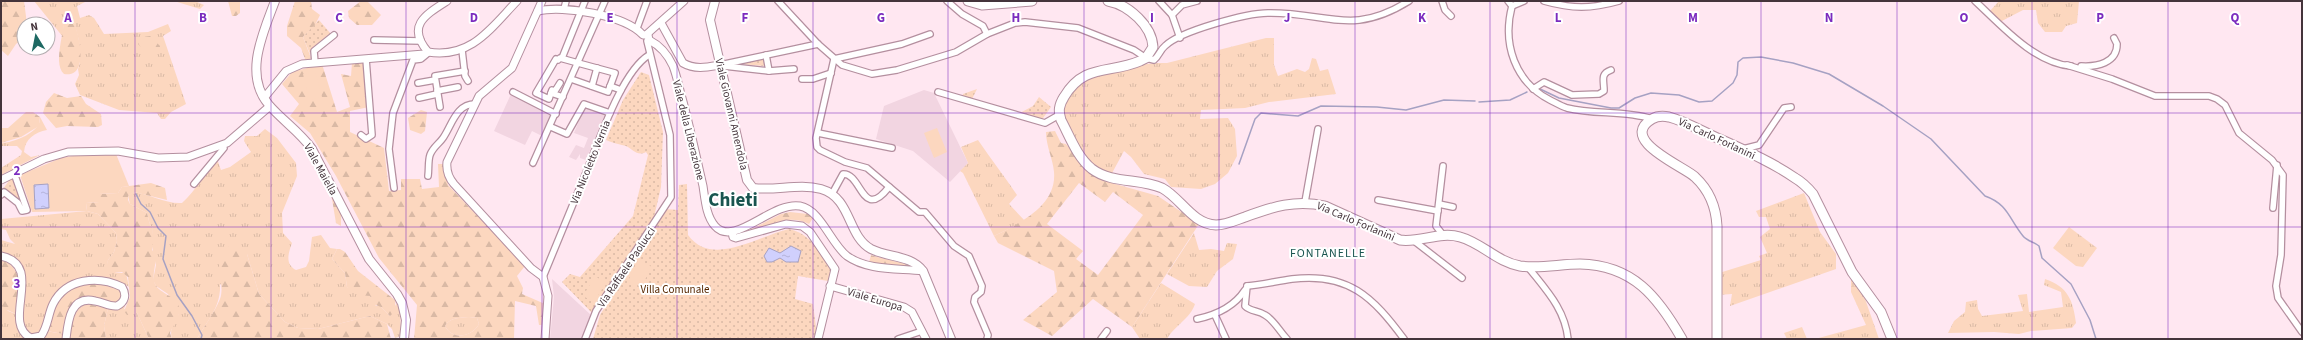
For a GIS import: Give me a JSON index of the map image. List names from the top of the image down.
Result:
{
  "streets": {
    "main road": ["Viale Giovanni Amendola", "Via Carlo Forlanini", "Viale Maiella"],
    "street": [
      "Viale della Liberazione",
      "Via Nicoletto Vernia",
      "Via Raffaele Paolucci",
      "Viale Europa"
    ]
  },
  "crossings": [
    ["Viale della Liberazione", "Viale Europa"],
    ["Via Nicoletto Vernia", "Via Raffaele Paolucci"]
  ],
  "districts": ["Chieti", "FONTANELLE"],
  "parks": ["Villa Comunale"],
  "north": "top",
  "grid": {
    "columns": [
      "A",
      "B",
      "C",
      "D",
      "E",
      "F",
      "G",
      "H",
      "I",
      "J",
      "K",
      "L",
      "M",
      "N",
      "O",
      "P",
      "Q"
    ],
    "rows": ["2", "3"]
  }
}
